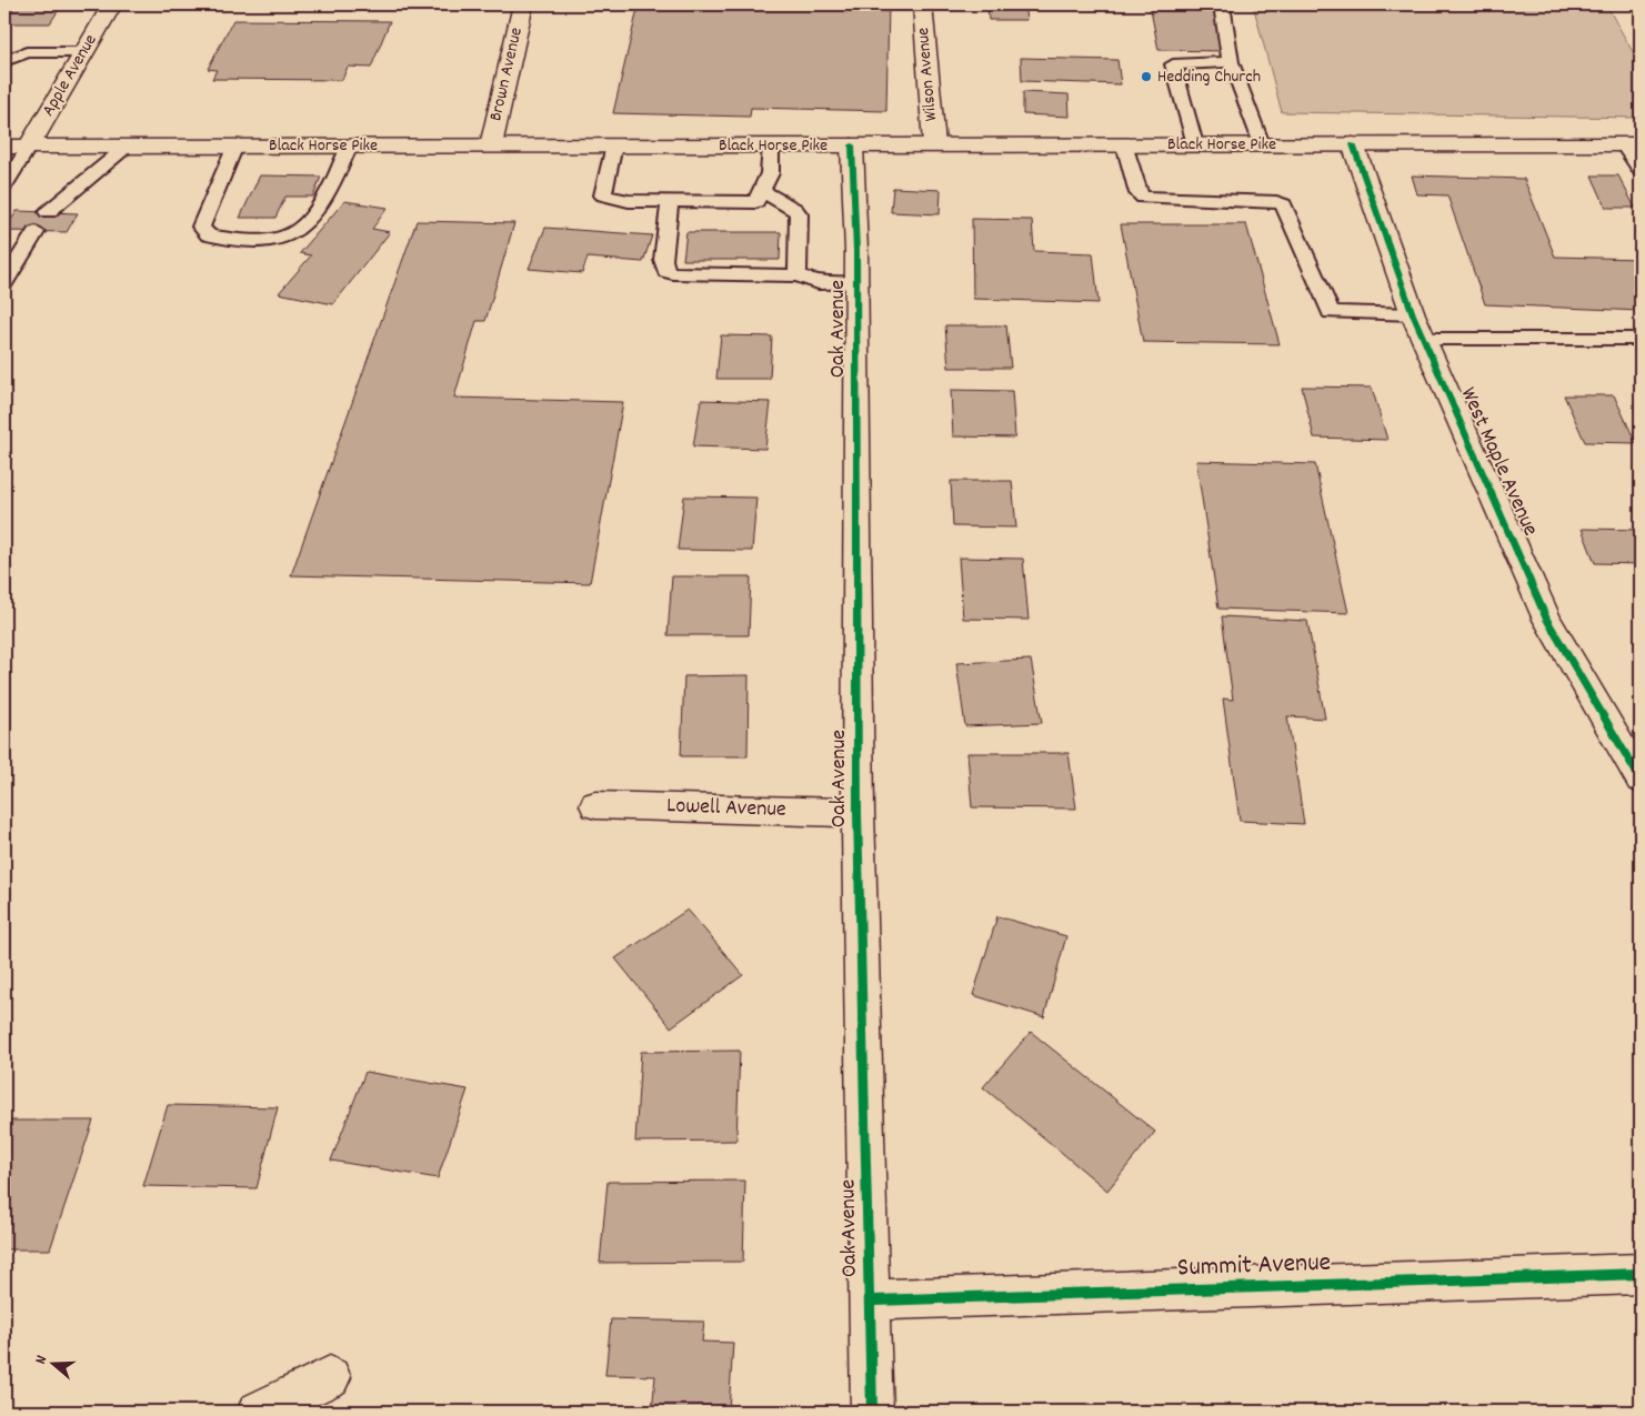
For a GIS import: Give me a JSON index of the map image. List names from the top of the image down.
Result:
{
  "streets": {
    "street": [
      "Brown Avenue",
      "Wilson Avenue",
      "Apple Avenue",
      "Black Horse Pike",
      "Oak Avenue",
      "West Maple Avenue",
      "Lowell Avenue",
      "Summit Avenue"
    ]
  },
  "crossings": [
    ["Brown Avenue", "Black Horse Pike"],
    ["Wilson Avenue", "Black Horse Pike"],
    ["Apple Avenue", "Black Horse Pike"],
    ["Black Horse Pike", "Oak Avenue"],
    ["Black Horse Pike", "West Maple Avenue"],
    ["Oak Avenue", "Lowell Avenue"],
    ["Oak Avenue", "Summit Avenue"]
  ],
  "places": ["Hedding Church"],
  "north": "left"
}
